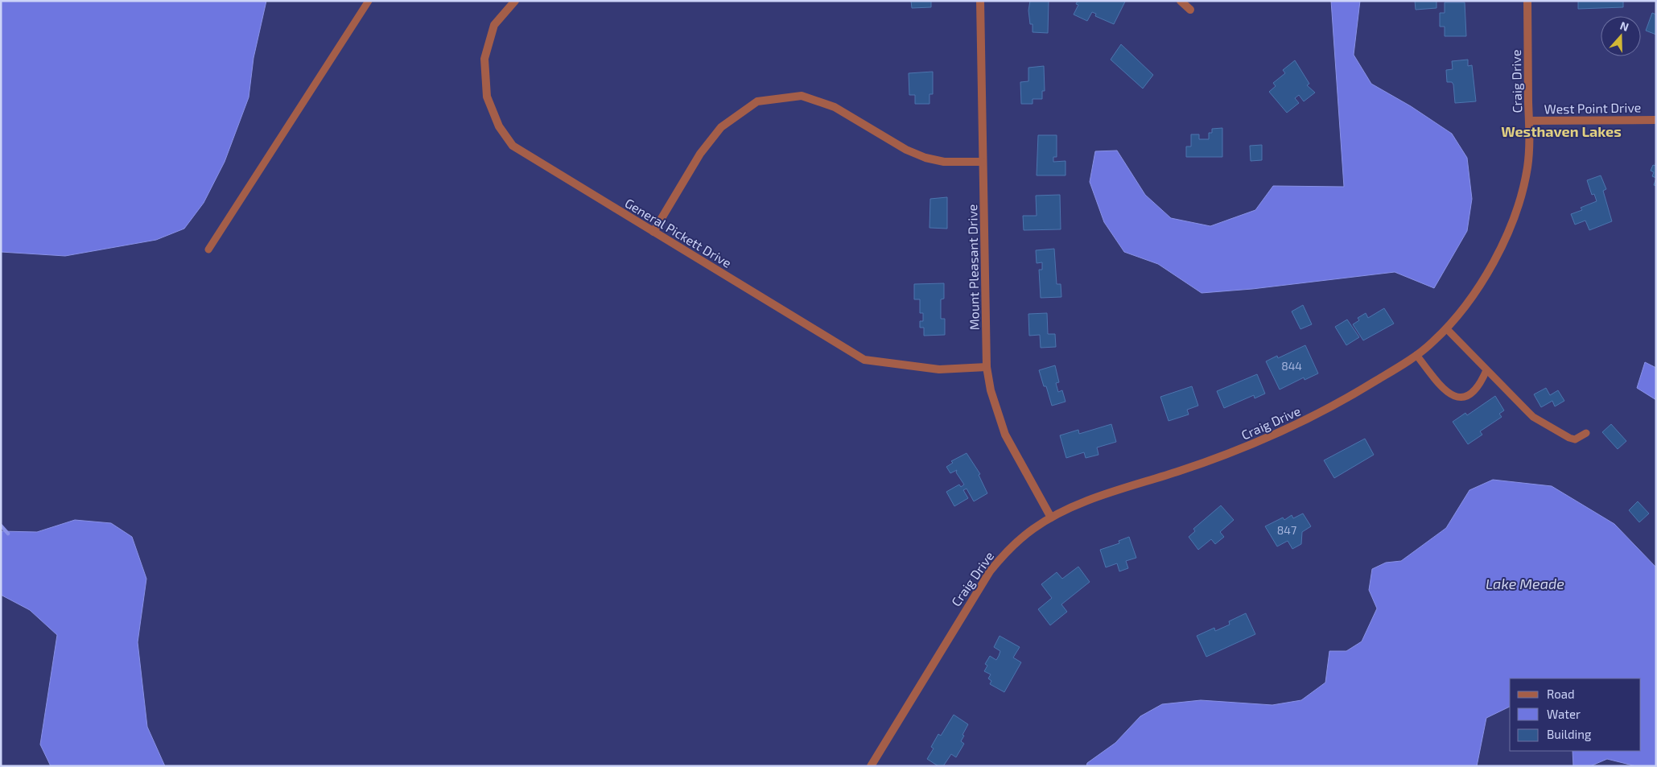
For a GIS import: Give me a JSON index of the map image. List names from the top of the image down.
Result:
{
  "streets": {
    "street": [
      "Craig Drive",
      "West Point Drive",
      "General Pickett Drive",
      "Mount Pleasant Drive"
    ]
  },
  "crossings": [
    ["Craig Drive", "West Point Drive"],
    ["Craig Drive", "Mount Pleasant Drive"],
    ["General Pickett Drive", "Mount Pleasant Drive"]
  ],
  "districts": ["Westhaven Lakes"],
  "water": ["Lake Meade"],
  "house_numbers": ["844", "847"],
  "legend": ["Road", "Water", "Building"],
  "north": "top"
}
